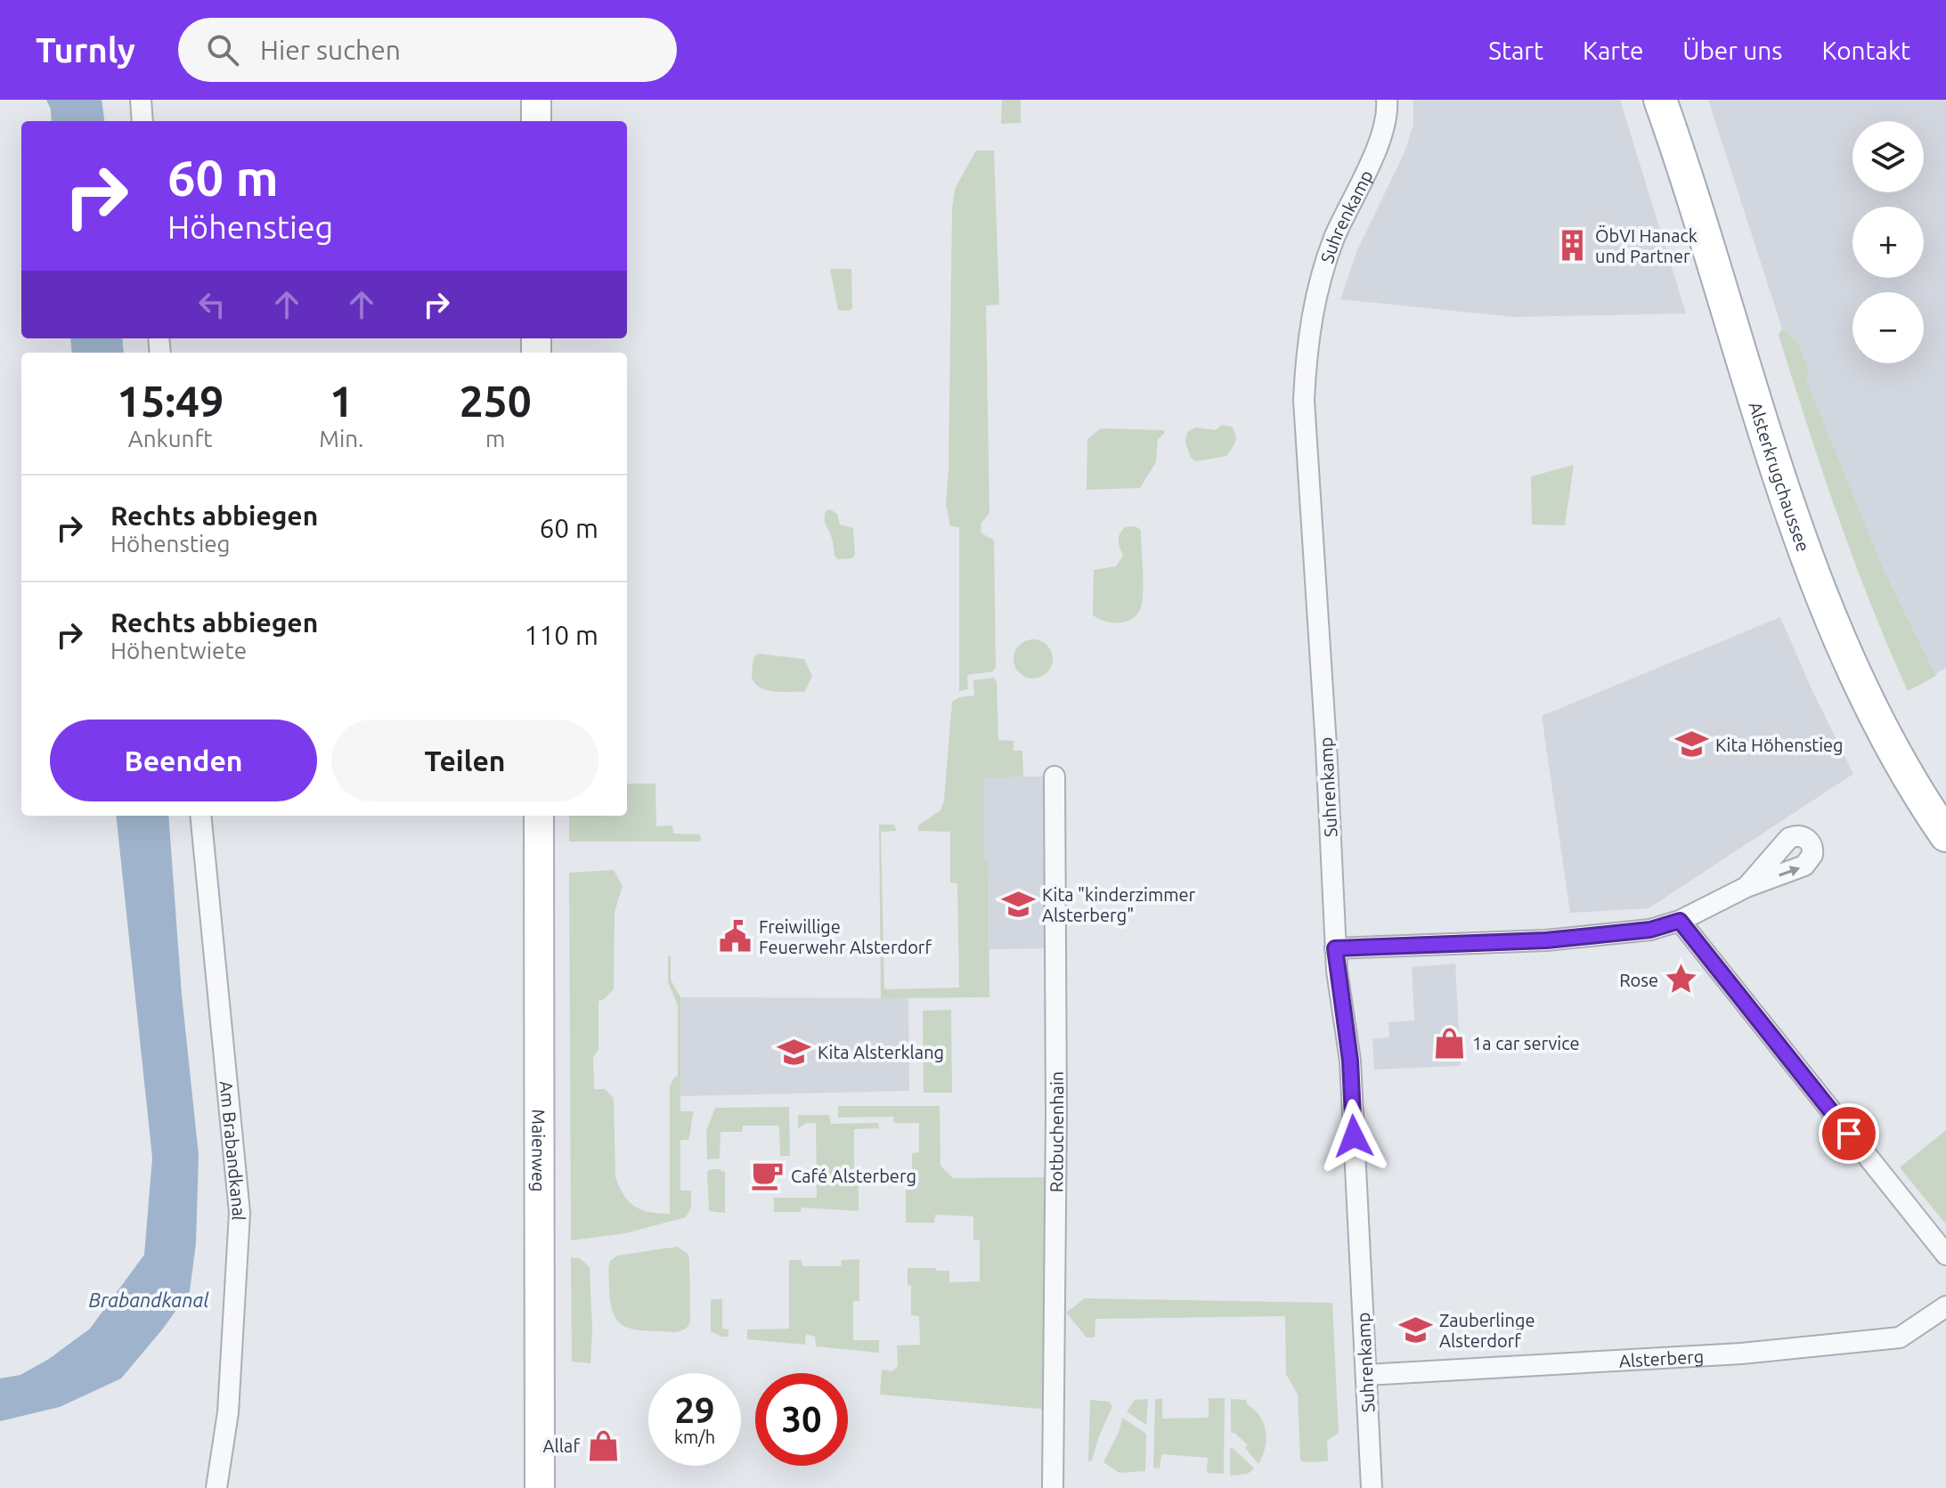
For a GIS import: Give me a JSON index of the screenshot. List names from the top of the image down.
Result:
{
  "streets": {
    "main road": ["Alsterkrugchaussee"],
    "street": [
      "Suhrenkamp",
      "Rotbuchenhain",
      "Am Brabandkanal",
      "Maienweg",
      "Alsterberg"
    ]
  },
  "crossings": [
    ["Suhrenkamp", "Alsterberg"]
  ],
  "water": ["Brabandkanal"],
  "places": {
    "building": ["ÖbVI Hanack und Partner"],
    "school or university": [
      "Kita Höhenstieg",
      "Kita \"kinderzimmer Alsterberg\"",
      "Kita Alsterklang",
      "Zauberlinge Alsterdorf"
    ],
    "public building": ["Freiwillige Feuerwehr Alsterdorf"],
    "place": ["Rose"],
    "shop": ["1a car service", "Allaf"],
    "cafe": ["Café Alsterberg"]
  },
  "page": {
    "header": "Turnly",
    "search": "Hier suchen",
    "nav": [
      "Start",
      "Karte",
      "Über uns",
      "Kontakt"
    ],
    "map_buttons": ["+", "−"],
    "turn": ["60 m", "Höhenstieg"],
    "eta": [
      "15:49",
      "Ankunft",
      "1",
      "Min.",
      "250",
      "m"
    ],
    "list": [
      {
        "name": "Rechts abbiegen",
        "note": "Höhenstieg",
        "value": "60 m"
      },
      {
        "name": "Rechts abbiegen",
        "note": "Höhentwiete",
        "value": "110 m"
      }
    ],
    "buttons": ["Beenden", "Teilen"],
    "speed": "29 km/h",
    "limit": "30"
  }
}
